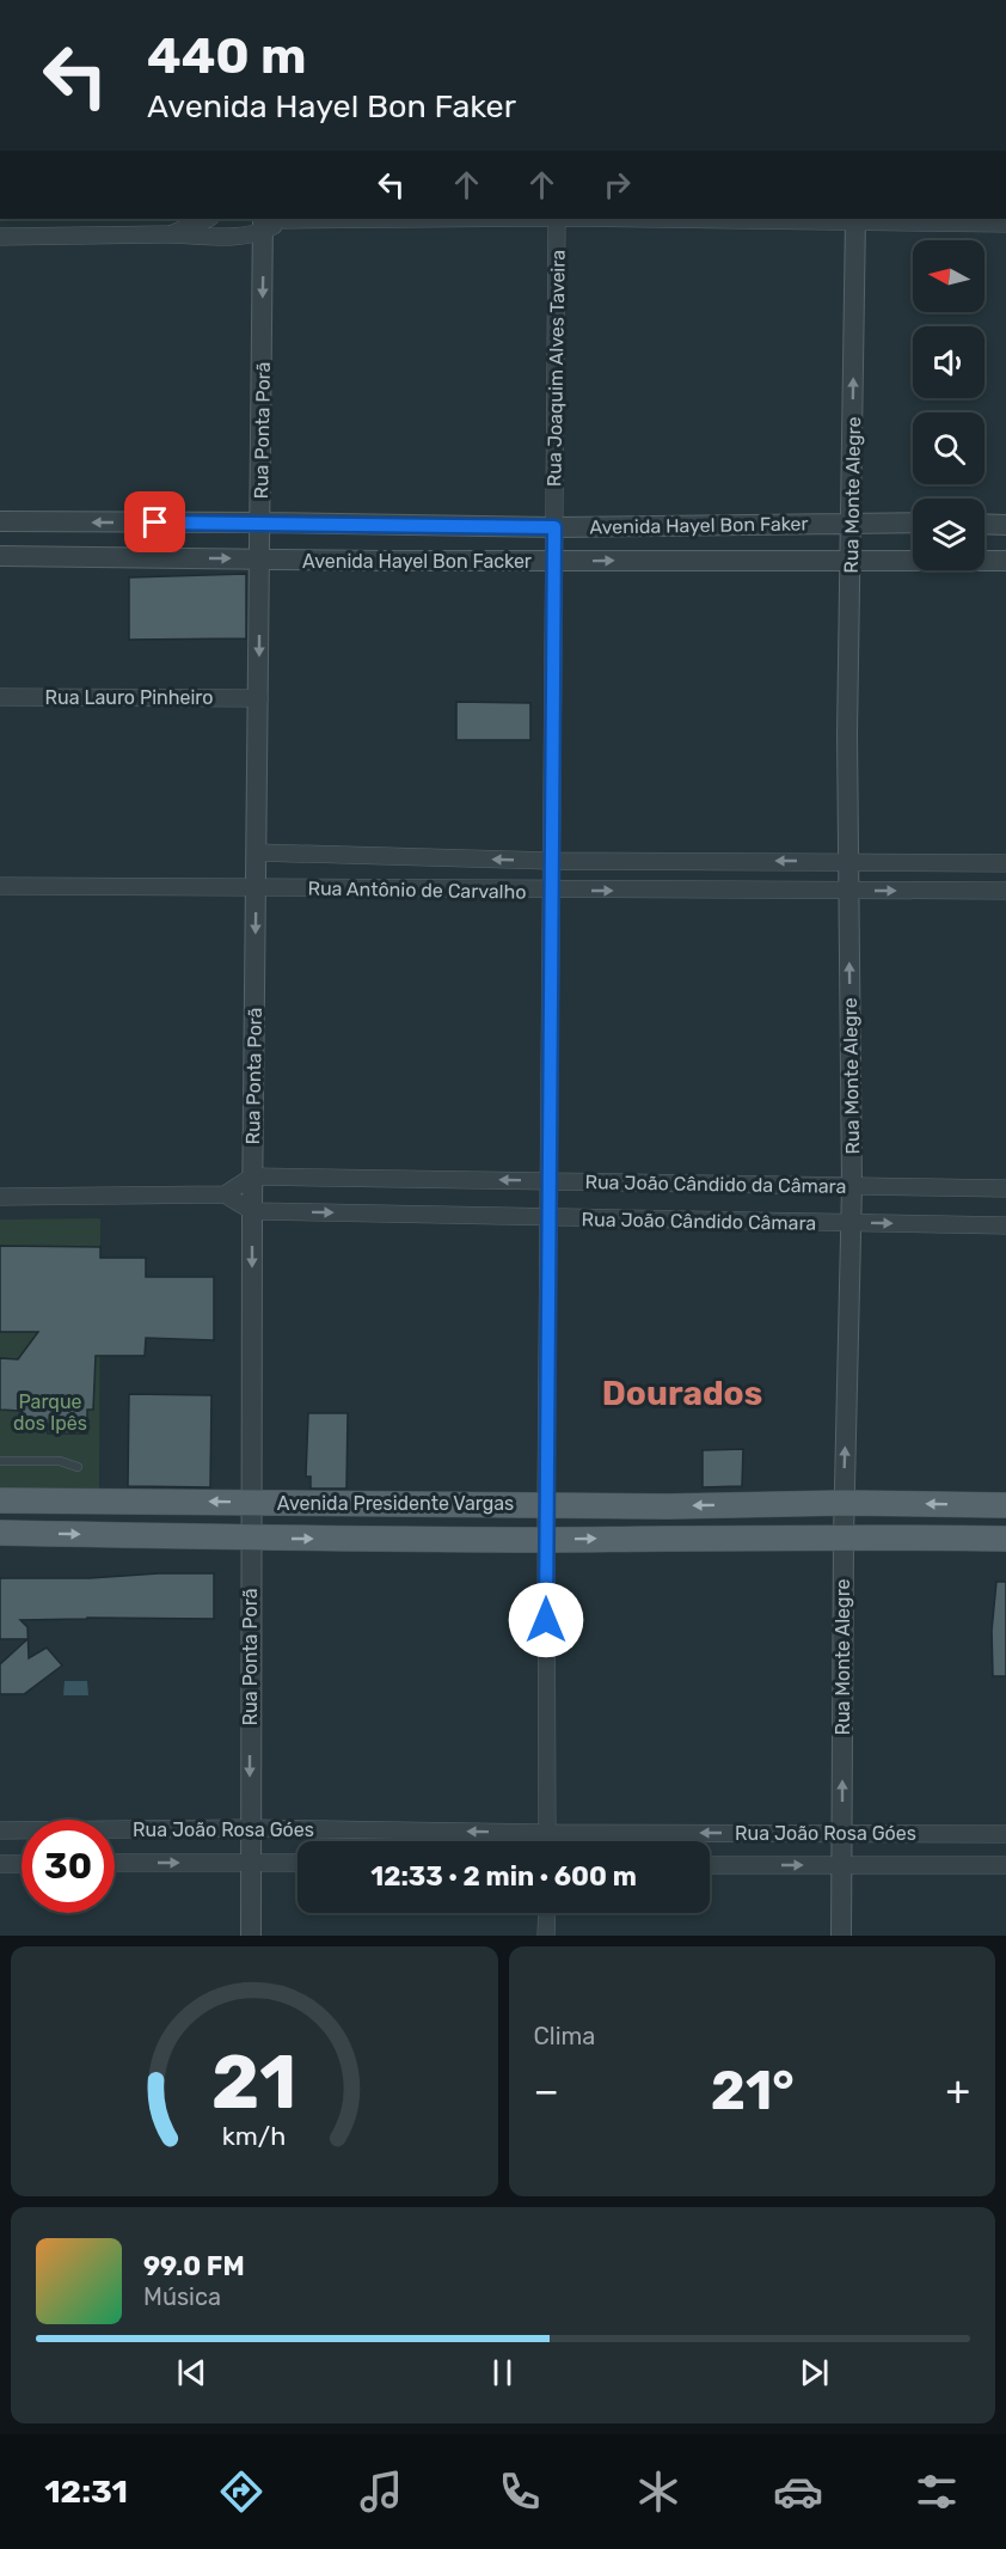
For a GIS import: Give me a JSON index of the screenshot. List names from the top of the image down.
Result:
{
  "streets": {
    "main road": ["Avenida Presidente Vargas"],
    "street": [
      "Rua Joaquim Alves Taveira",
      "Rua Ponta Porã",
      "Rua Monte Alegre",
      "Avenida Hayel Bon Faker",
      "Avenida Hayel Bon Facker",
      "Rua Lauro Pinheiro",
      "Rua Antônio de Carvalho",
      "Rua João Cândido da Câmara",
      "Rua João Cândido Câmara",
      "Rua João Rosa Góes"
    ]
  },
  "crossings": [
    ["Rua Joaquim Alves Taveira", "Avenida Hayel Bon Faker"],
    ["Rua Joaquim Alves Taveira", "Avenida Hayel Bon Facker"],
    ["Rua Joaquim Alves Taveira", "Rua Antônio de Carvalho"],
    ["Rua Joaquim Alves Taveira", "Rua João Cândido da Câmara"],
    ["Rua Joaquim Alves Taveira", "Rua João Cândido Câmara"],
    ["Rua Joaquim Alves Taveira", "Avenida Presidente Vargas"],
    ["Rua Joaquim Alves Taveira", "Rua João Rosa Góes"],
    ["Rua Ponta Porã", "Avenida Hayel Bon Faker"],
    ["Rua Ponta Porã", "Avenida Hayel Bon Facker"],
    ["Rua Ponta Porã", "Rua Lauro Pinheiro"],
    ["Rua Ponta Porã", "Rua Antônio de Carvalho"],
    ["Rua Ponta Porã", "Rua João Cândido da Câmara"],
    ["Rua Ponta Porã", "Rua João Cândido Câmara"],
    ["Rua Ponta Porã", "Avenida Presidente Vargas"],
    ["Rua Ponta Porã", "Rua João Rosa Góes"],
    ["Rua Monte Alegre", "Avenida Hayel Bon Faker"],
    ["Rua Monte Alegre", "Avenida Hayel Bon Facker"],
    ["Rua Monte Alegre", "Rua Antônio de Carvalho"],
    ["Rua Monte Alegre", "Rua João Cândido da Câmara"],
    ["Rua Monte Alegre", "Rua João Cândido Câmara"],
    ["Rua Monte Alegre", "Avenida Presidente Vargas"],
    ["Rua Monte Alegre", "Rua João Rosa Góes"]
  ],
  "one_way": [
    "Rua Ponta Porã",
    "Rua Monte Alegre",
    "Avenida Hayel Bon Facker",
    "Rua João Cândido da Câmara",
    "Rua João Cândido Câmara"
  ],
  "districts": ["Dourados"],
  "parks": ["Parque dos Ipês"],
  "north": "left",
  "page": {
    "turn": ["440 m", "Avenida Hayel Bon Faker"],
    "limit": "30",
    "trip": "12:33 · 2 min · 600 m",
    "tile": "Clima",
    "heat": ["−", "21°", "+"],
    "song": ["99.0 FM", "Música"],
    "tabs": "12:31",
    "gauge": ["21", "km/h"]
  }
}
